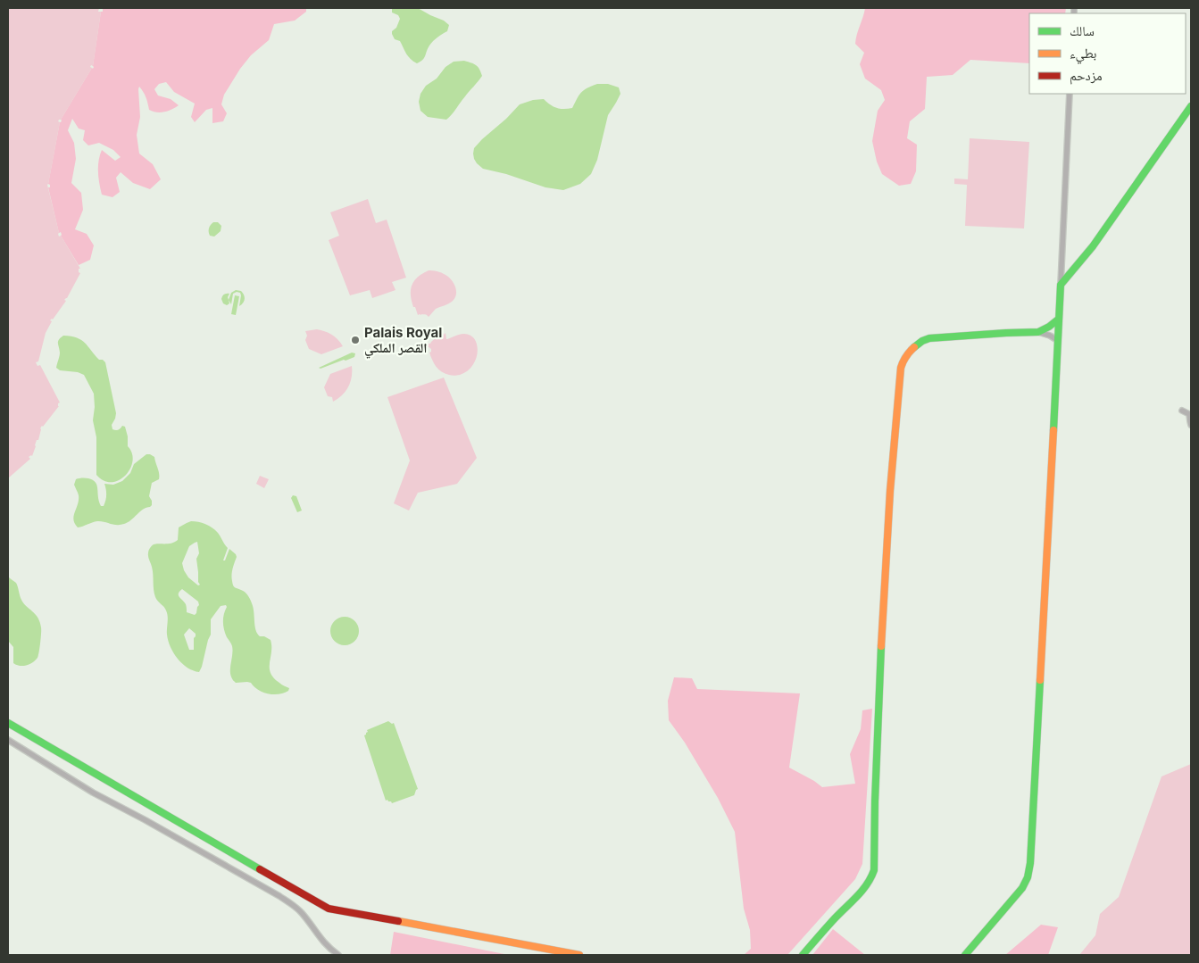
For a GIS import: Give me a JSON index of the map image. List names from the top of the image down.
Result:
{
  "places": ["Palais Royal القصر الملكي"],
  "legend": ["سالك", "بطيء", "مزدحم"]
}
